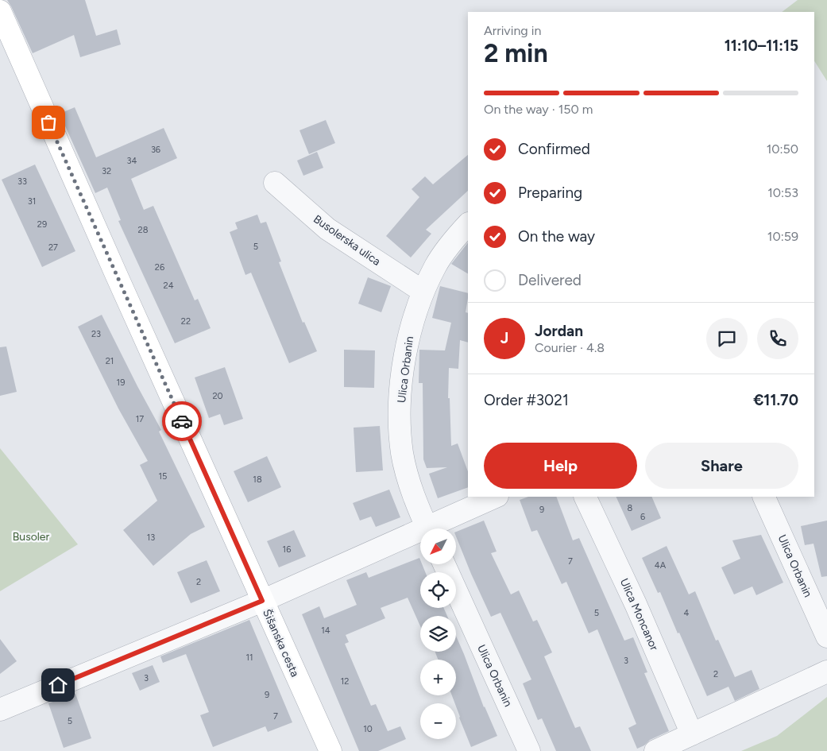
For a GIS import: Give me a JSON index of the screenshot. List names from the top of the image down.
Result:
{
  "streets": {
    "main road": ["Šišanska cesta"],
    "street": ["Busolerska ulica", "Ulica Orbanin", "Ulica Moncanor"]
  },
  "crossings": [
    ["Busolerska ulica", "Ulica Orbanin"]
  ],
  "parks": ["Busoler"],
  "house_numbers": [
    "36",
    "34",
    "32",
    "33",
    "31",
    "29",
    "28",
    "5",
    "27",
    "26",
    "24",
    "22",
    "23",
    "21",
    "19",
    "20",
    "17",
    "15",
    "18",
    "8",
    "9",
    "6",
    "13",
    "16",
    "7",
    "4A",
    "2",
    "5",
    "4",
    "14",
    "11",
    "3",
    "2",
    "3",
    "12",
    "9",
    "7",
    "5",
    "10"
  ],
  "north": "bottom left",
  "page": {
    "heading": ["2 min", "Arriving in", "11:10–11:15"],
    "panel": [
      "Jordan",
      "Courier · 4.8",
      "Order #3021",
      "€11.70"
    ],
    "bar": "On the way · 150 m",
    "list": [
      ["Confirmed", "10:50"],
      ["Preparing", "10:53"],
      ["On the way", "10:59"],
      "Delivered"
    ],
    "round": "J",
    "buttons": ["Help", "Share"],
    "map_buttons": ["+", "−"]
  }
}
